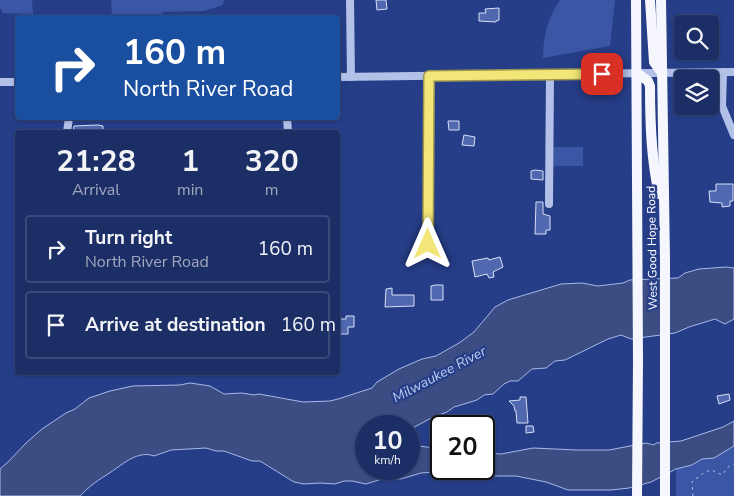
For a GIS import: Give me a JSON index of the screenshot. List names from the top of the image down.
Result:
{
  "streets": {
    "main road": ["West Good Hope Road"]
  },
  "water": ["Milwaukee River"],
  "page": {
    "turn": ["160 m", "North River Road"],
    "eta": [
      "21:28",
      "Arrival",
      "1",
      "min",
      "320",
      "m"
    ],
    "list": [
      {
        "name": "Turn right",
        "note": "North River Road",
        "value": "160 m"
      },
      {
        "name": "Arrive at destination",
        "value": "160 m"
      }
    ],
    "speed": "10 km/h",
    "limit": "20"
  }
}
